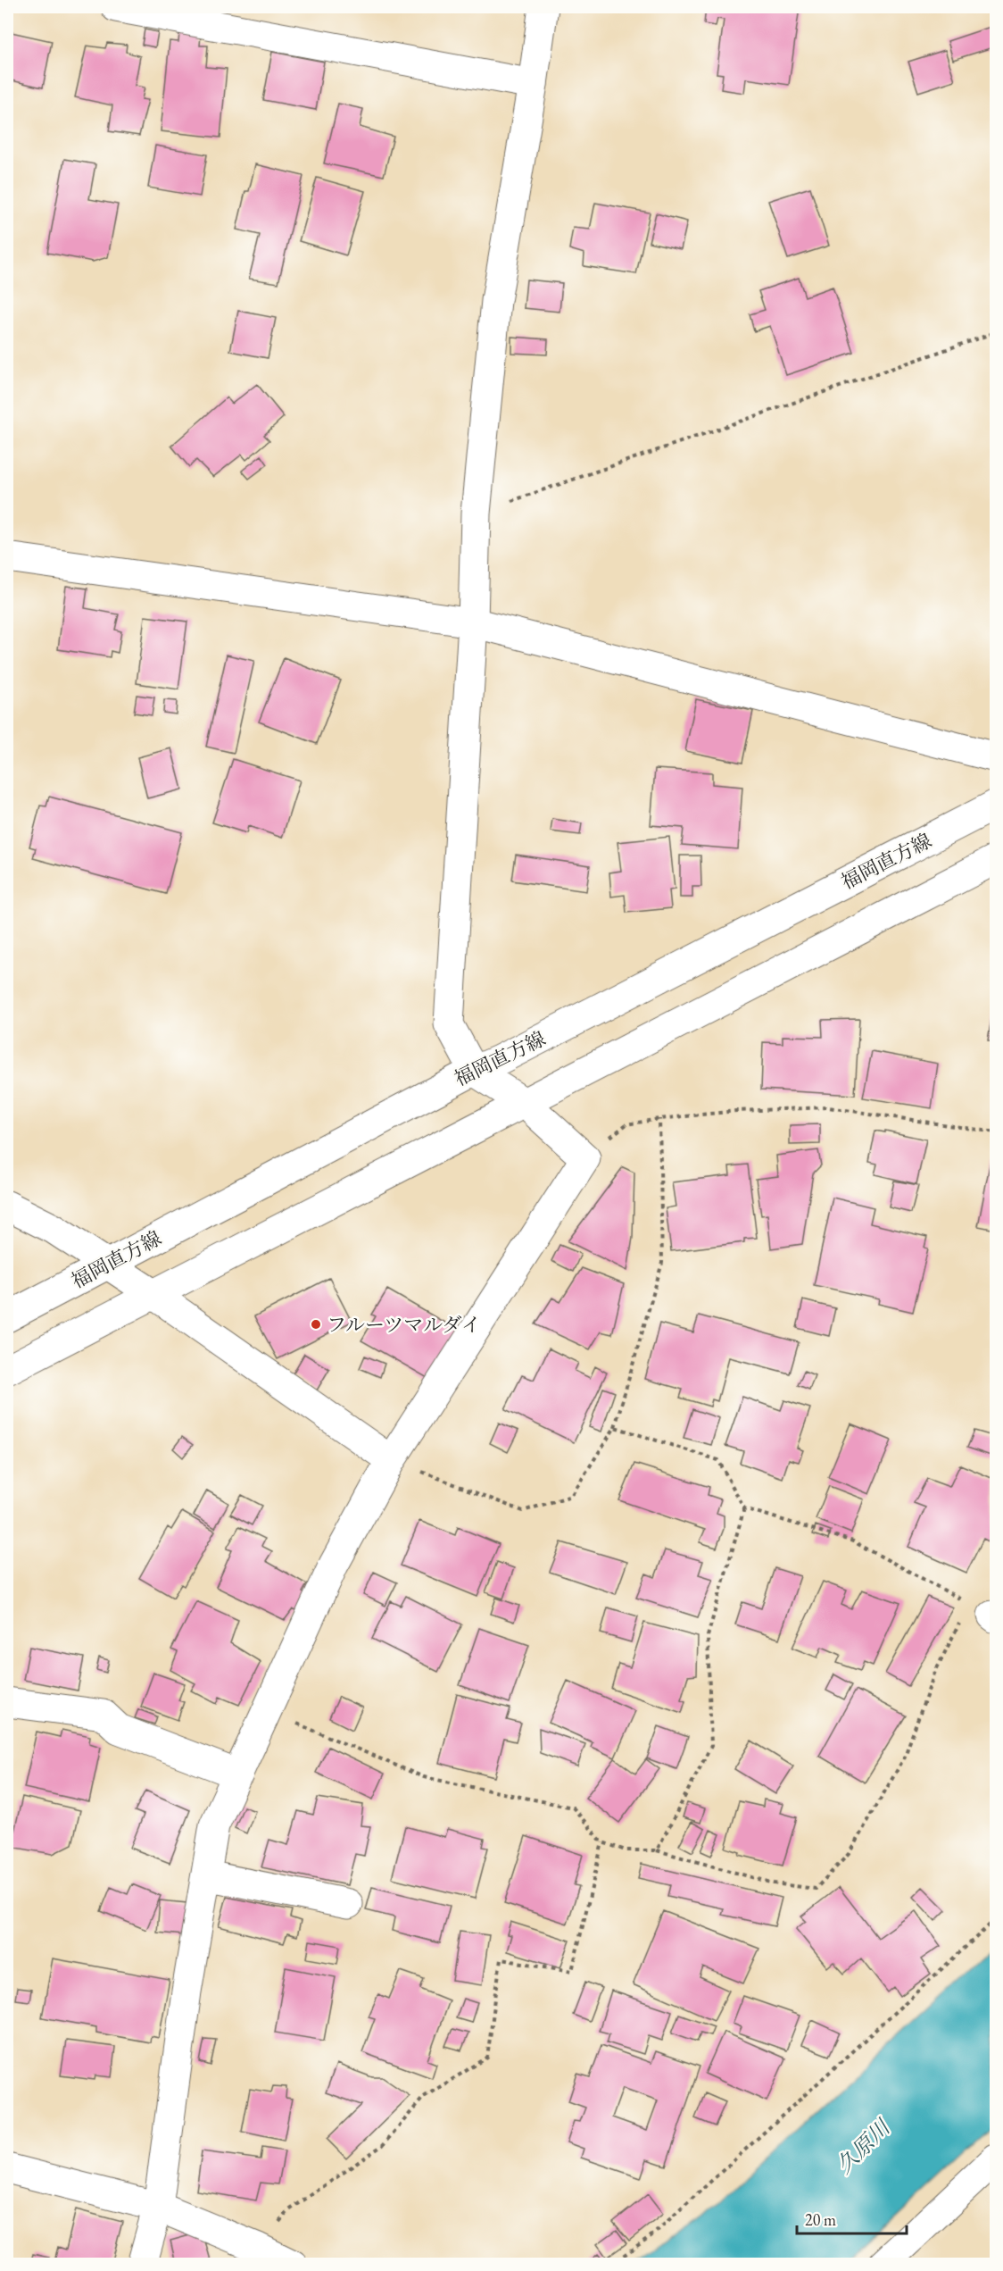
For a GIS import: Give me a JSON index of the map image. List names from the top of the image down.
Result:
{
  "streets": {
    "street": ["福岡直方線"]
  },
  "water": ["久原川"],
  "places": ["フルーツマルダイ"],
  "scale_bar": "20 m"
}
